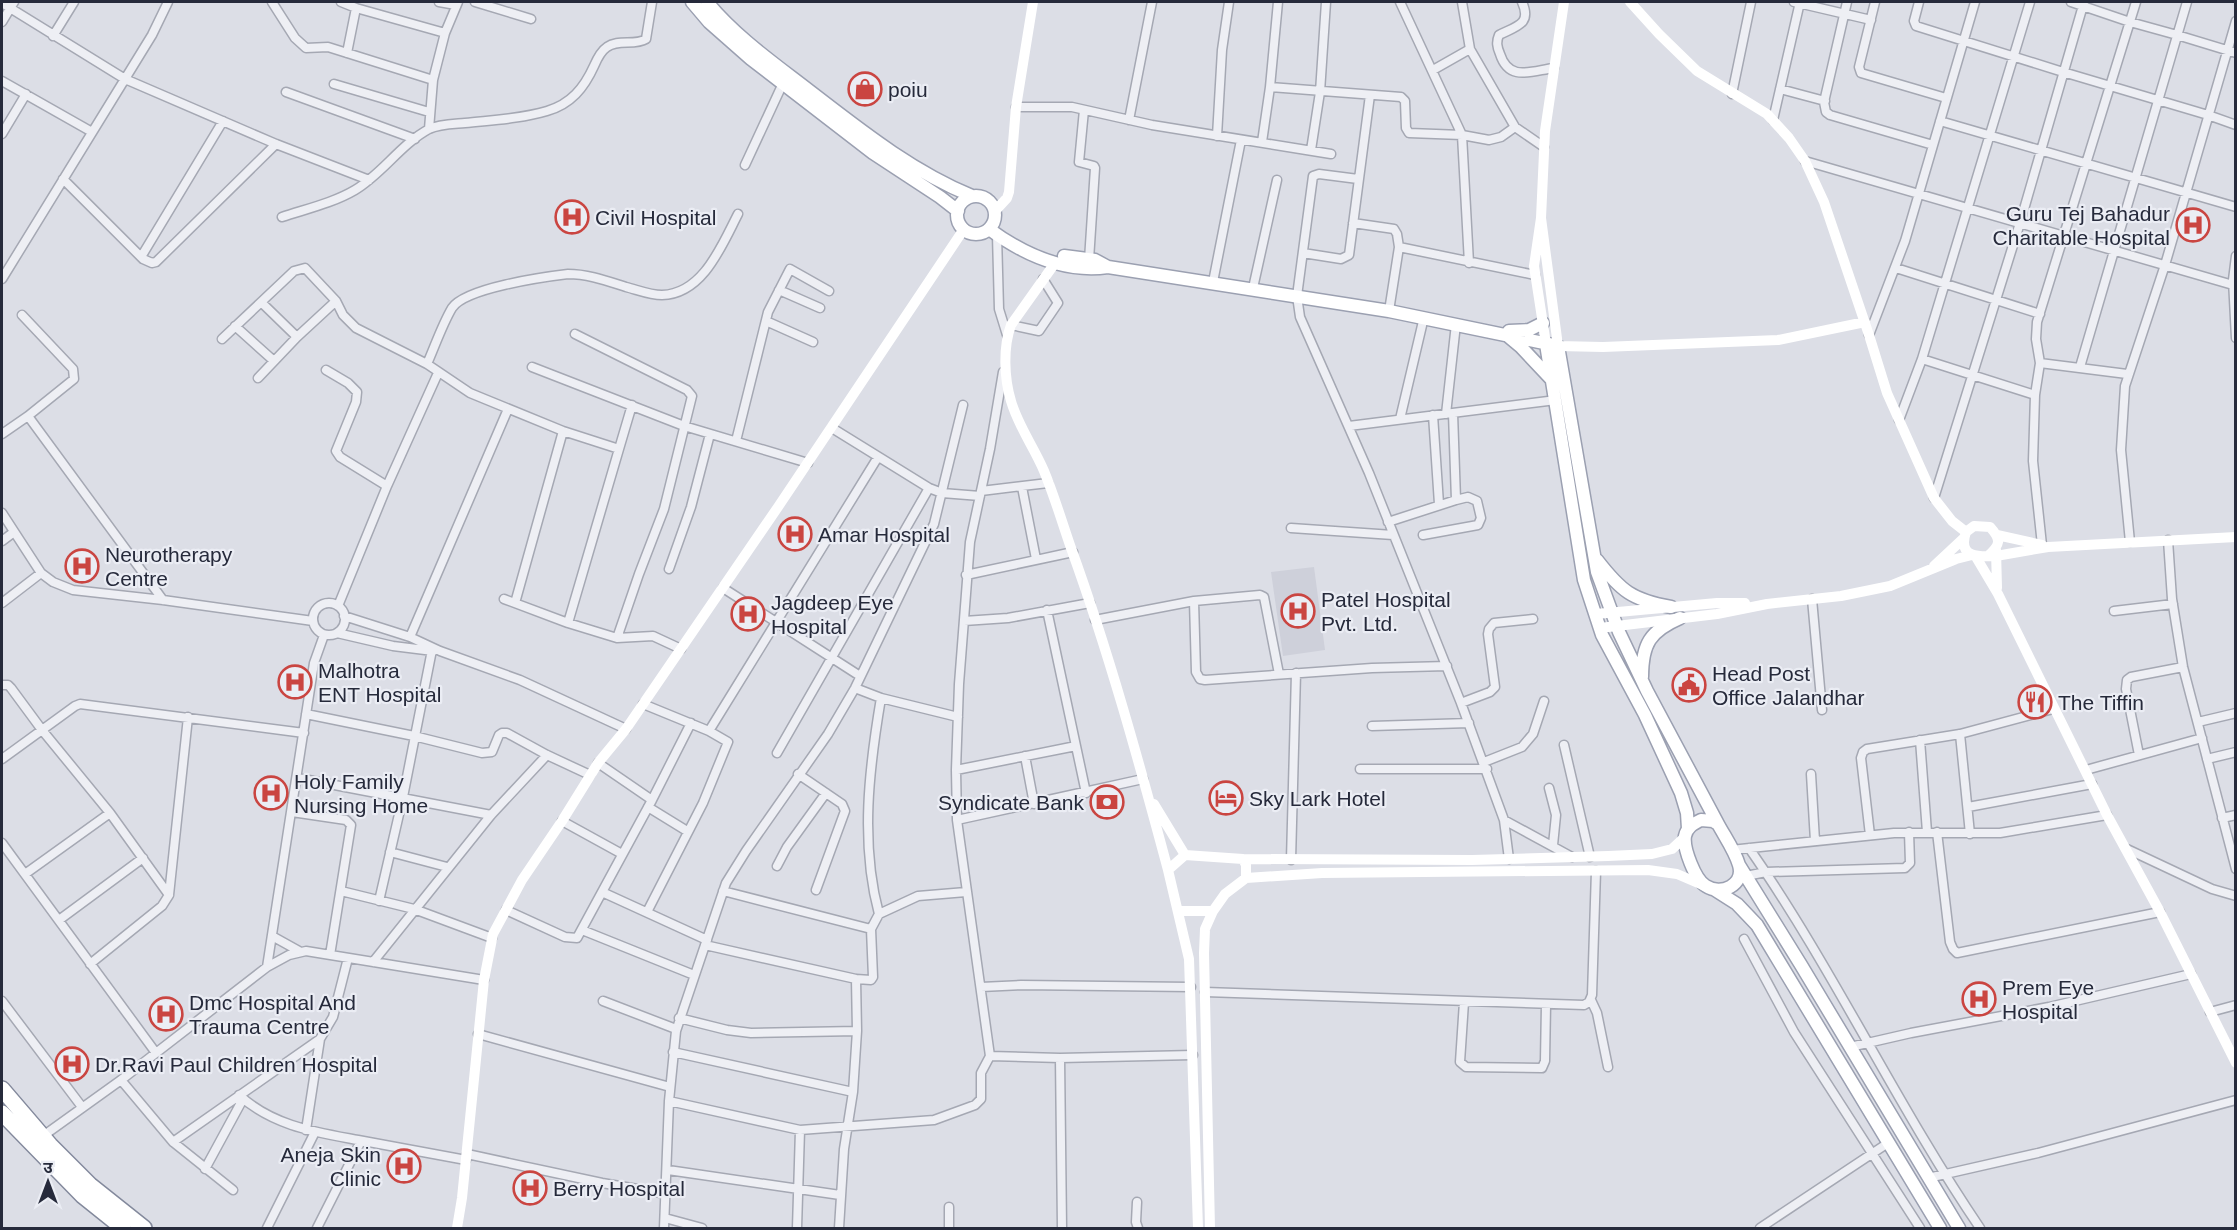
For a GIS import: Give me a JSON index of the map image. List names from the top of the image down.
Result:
{
  "places": {
    "shop": ["poiu"],
    "hospital": [
      "Civil Hospital",
      "Guru Tej Bahadur Charitable Hospital",
      "Amar Hospital",
      "Neurotherapy Centre",
      "Patel Hospital Pvt. Ltd.",
      "Jagdeep Eye Hospital",
      "Malhotra ENT Hospital",
      "Holy Family Nursing Home",
      "Prem Eye Hospital",
      "Dmc Hospital And Trauma Centre",
      "Dr.Ravi Paul Children Hospital",
      "Aneja Skin Clinic",
      "Berry Hospital"
    ],
    "public building": ["Head Post Office Jalandhar"],
    "restaurant": ["The Tiffin"],
    "hotel": ["Sky Lark Hotel"],
    "bank": ["Syndicate Bank"]
  },
  "north": "top"
}
